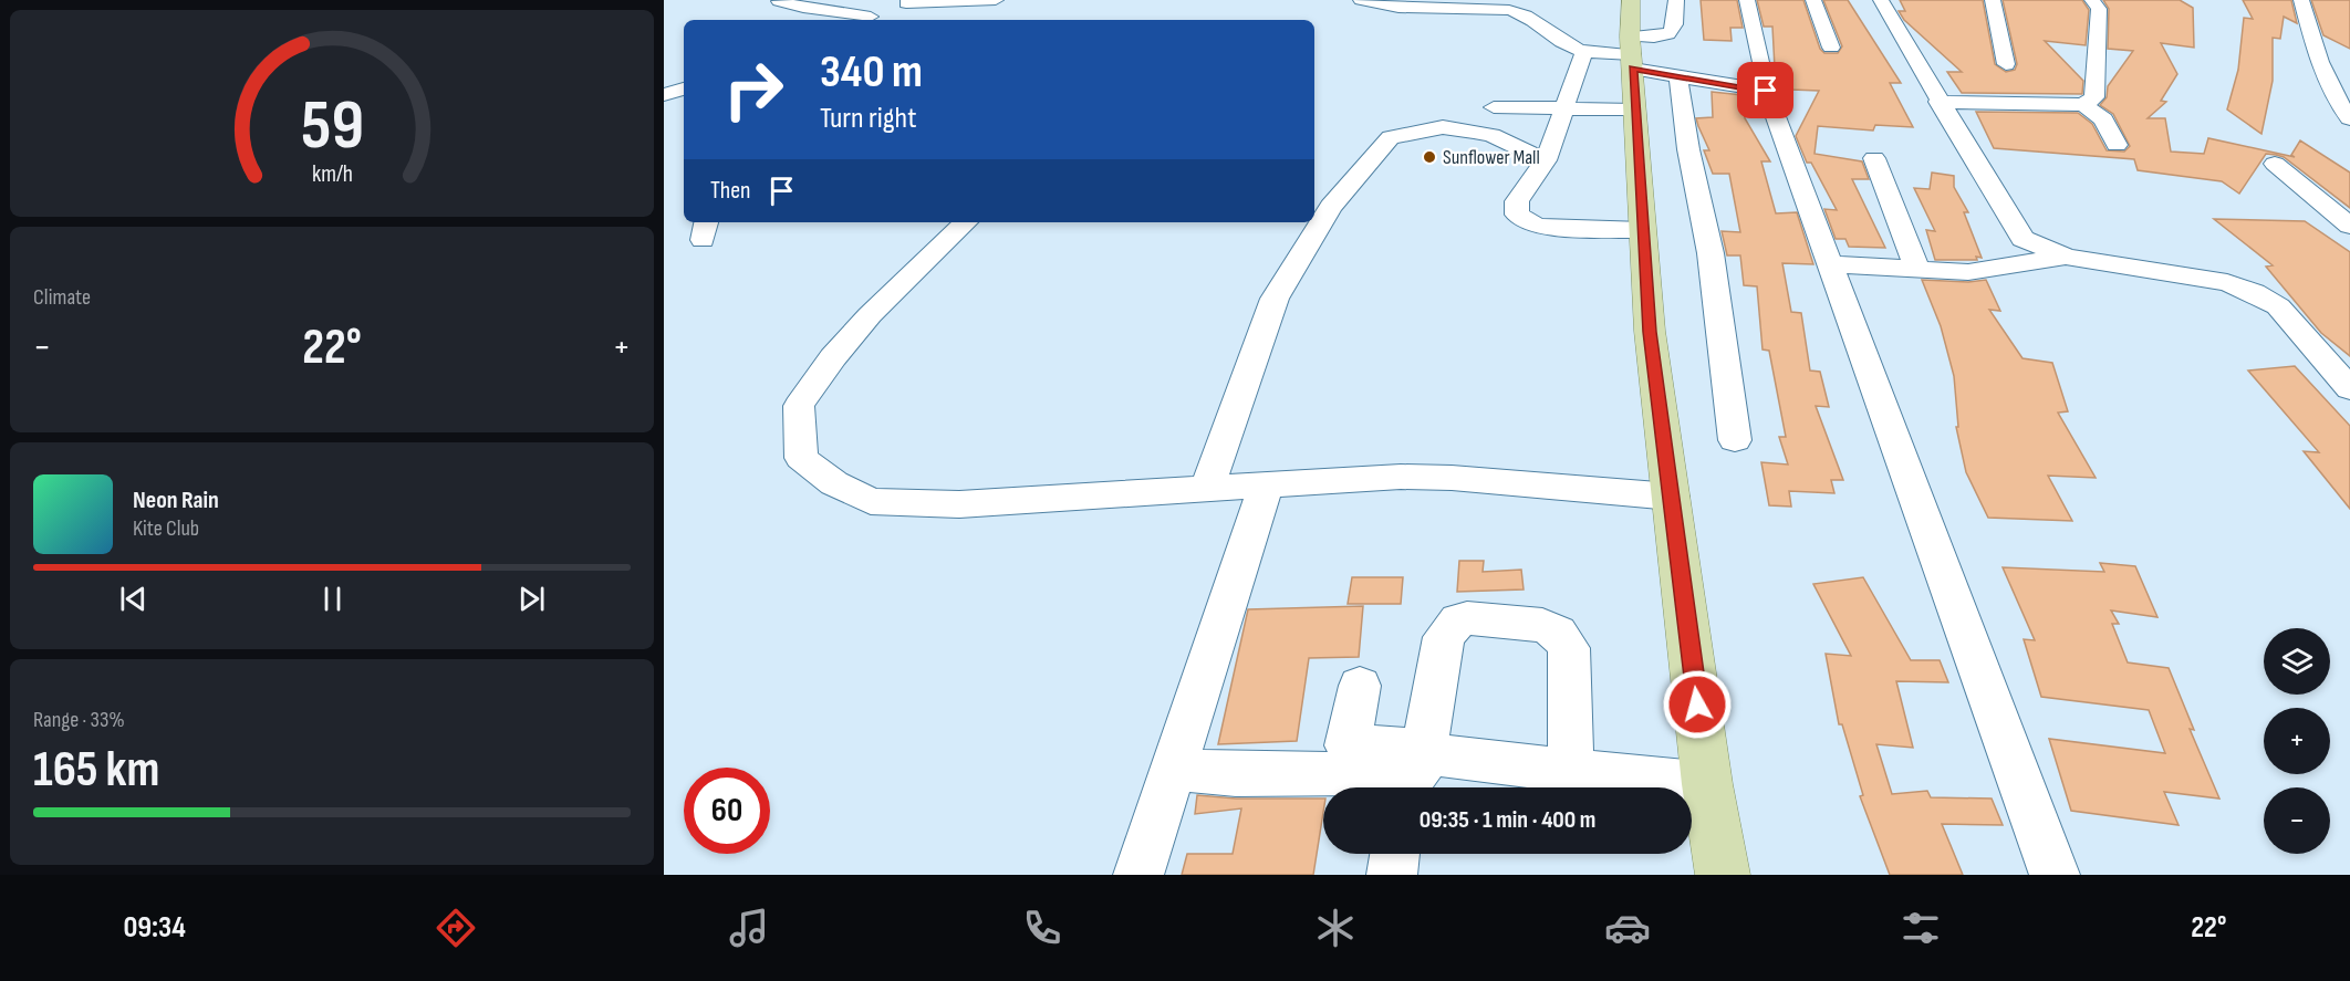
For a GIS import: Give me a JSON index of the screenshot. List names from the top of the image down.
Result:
{
  "places": ["Sunflower Mall"],
  "page": {
    "turn": ["340 m", "Turn right"],
    "then": "Then",
    "tile": [
      "Climate",
      ["Range · 33%", "165 km"]
    ],
    "heat": ["−", "22°", "+"],
    "song": ["Neon Rain", "Kite Club"],
    "map_buttons": ["+", "−"],
    "limit": "60",
    "trip": "09:35 · 1 min · 400 m",
    "tabs": ["09:34", "22°"],
    "gauge": ["59", "km/h"]
  }
}
